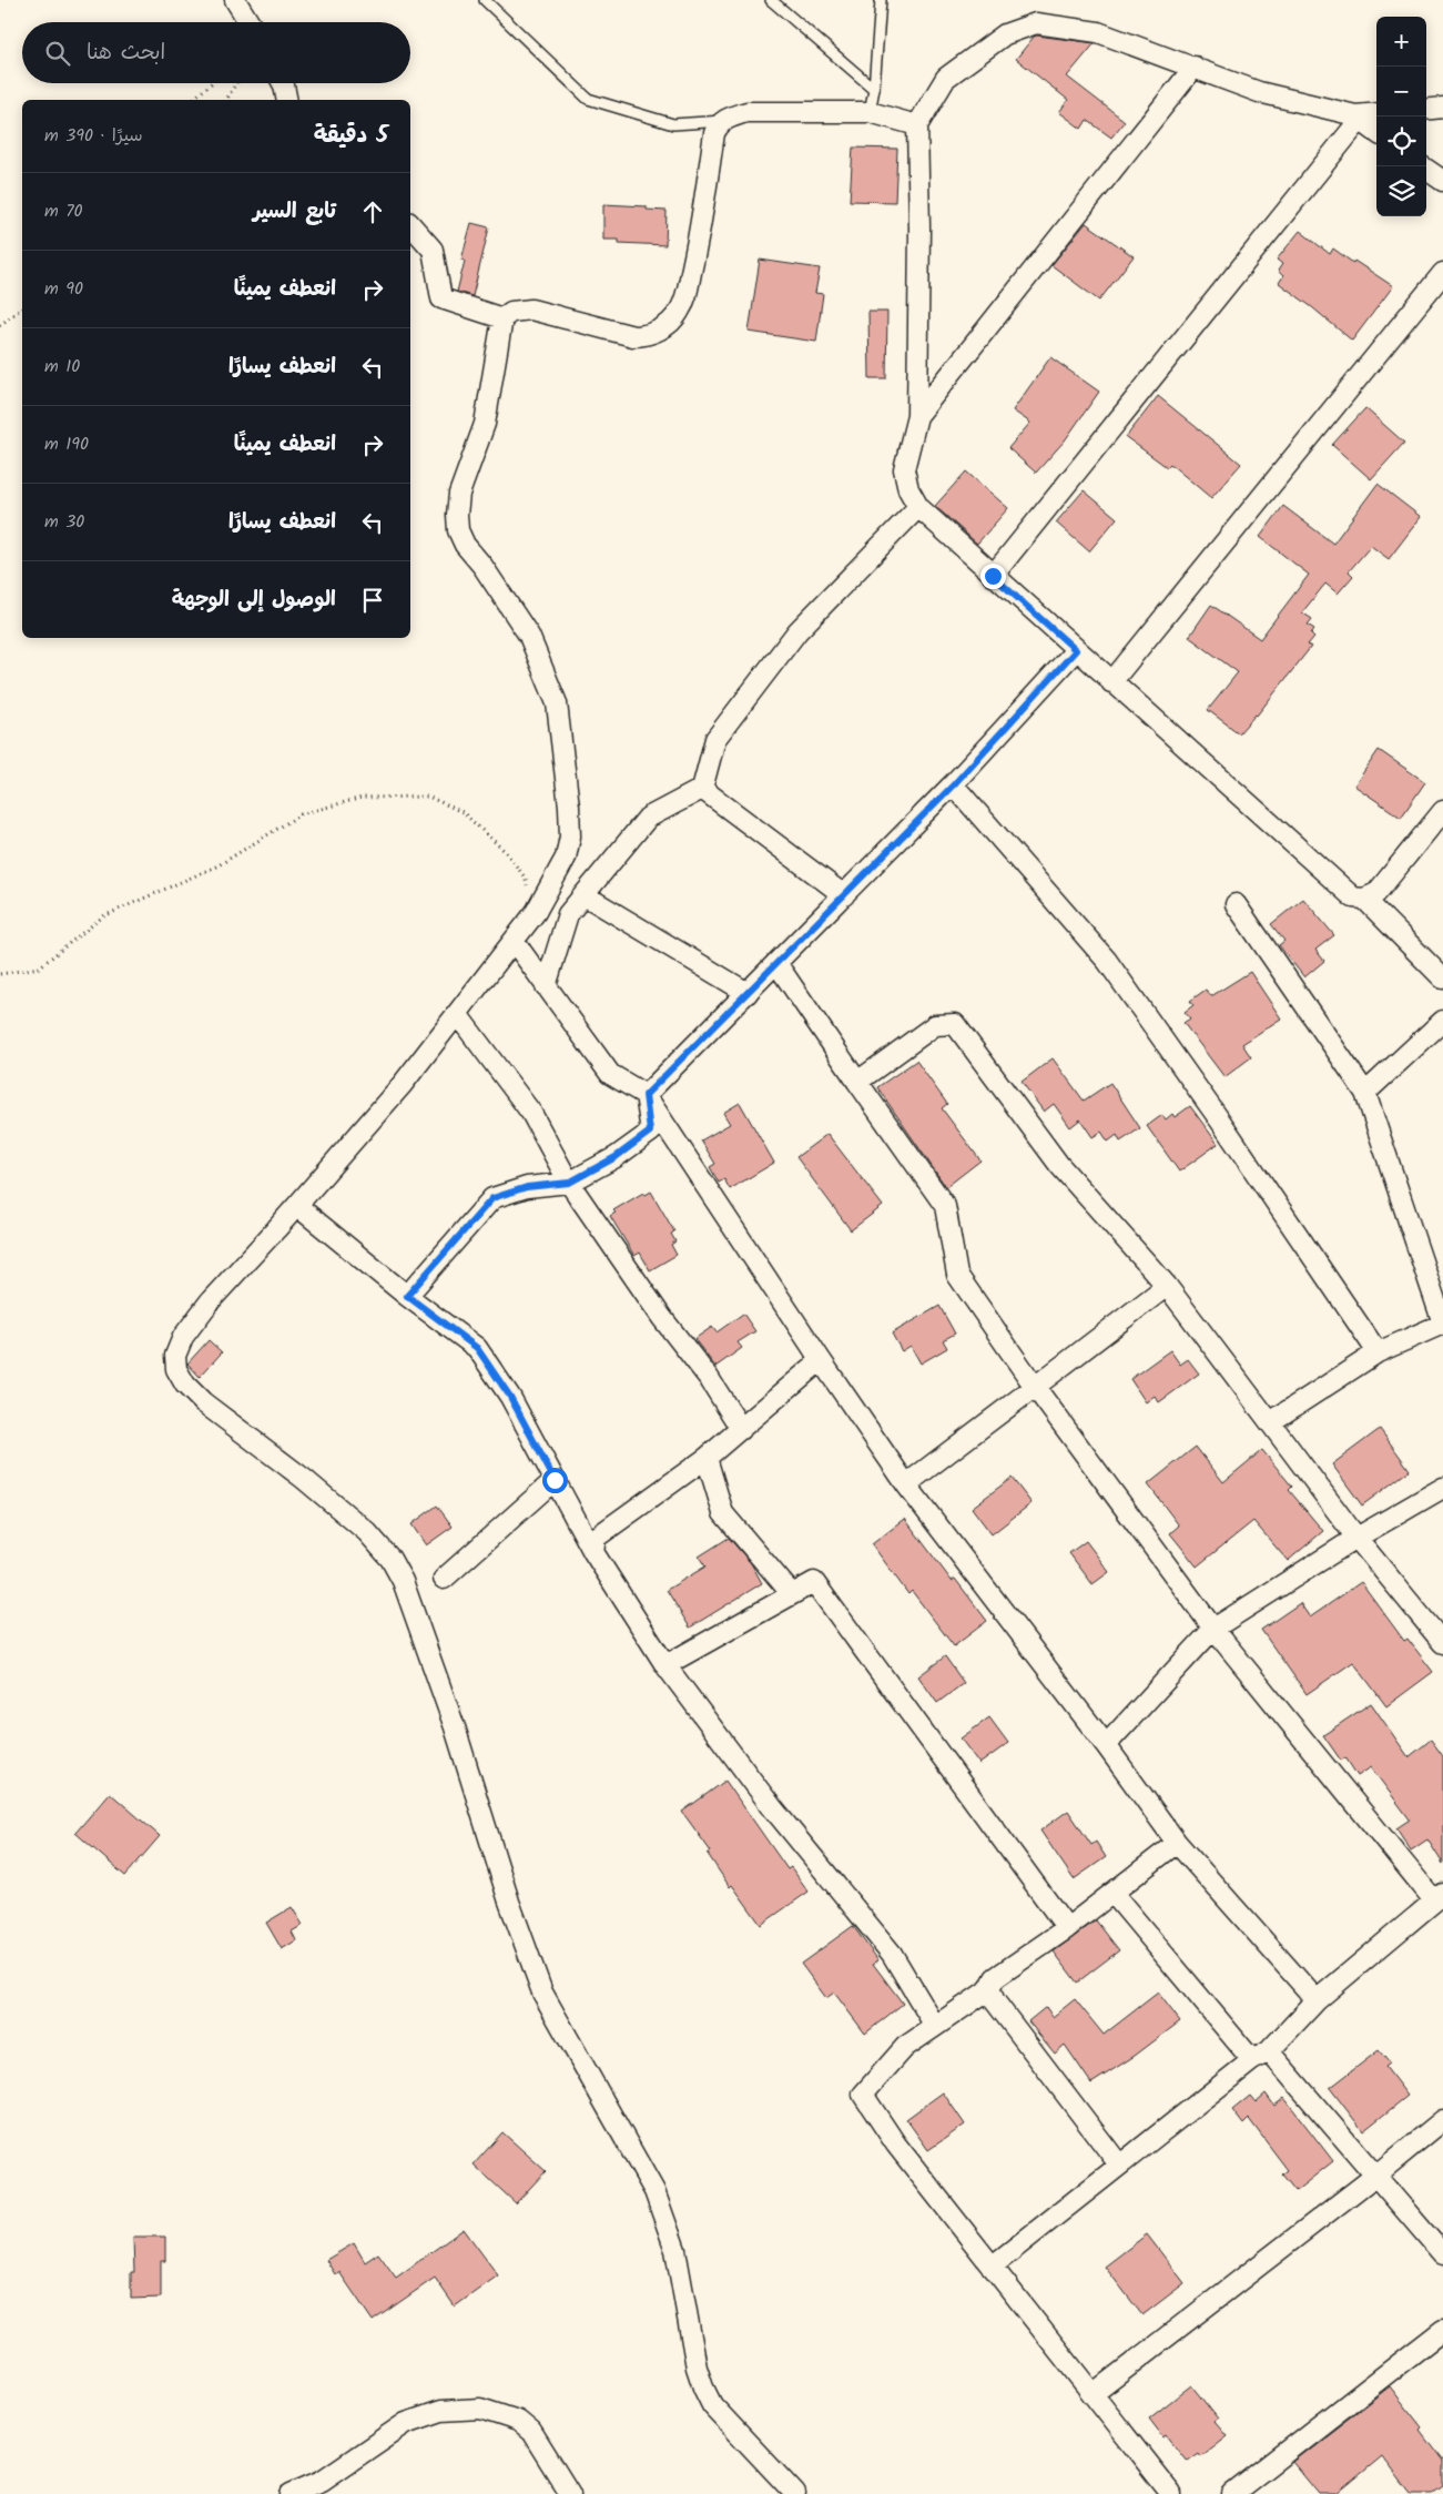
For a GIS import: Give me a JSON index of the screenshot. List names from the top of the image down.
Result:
{
  "page": {
    "map_buttons": ["+", "−"],
    "search": "ابحث هنا",
    "heading": ["5 دقيقة", "سيرًا · 390 m"],
    "list": [
      ["تابع السير", "70 m"],
      ["انعطف يمينًا", "90 m"],
      ["انعطف يسارًا", "10 m"],
      ["انعطف يمينًا", "190 m"],
      ["انعطف يسارًا", "30 m"],
      "الوصول إلى الوجهة"
    ]
  }
}
